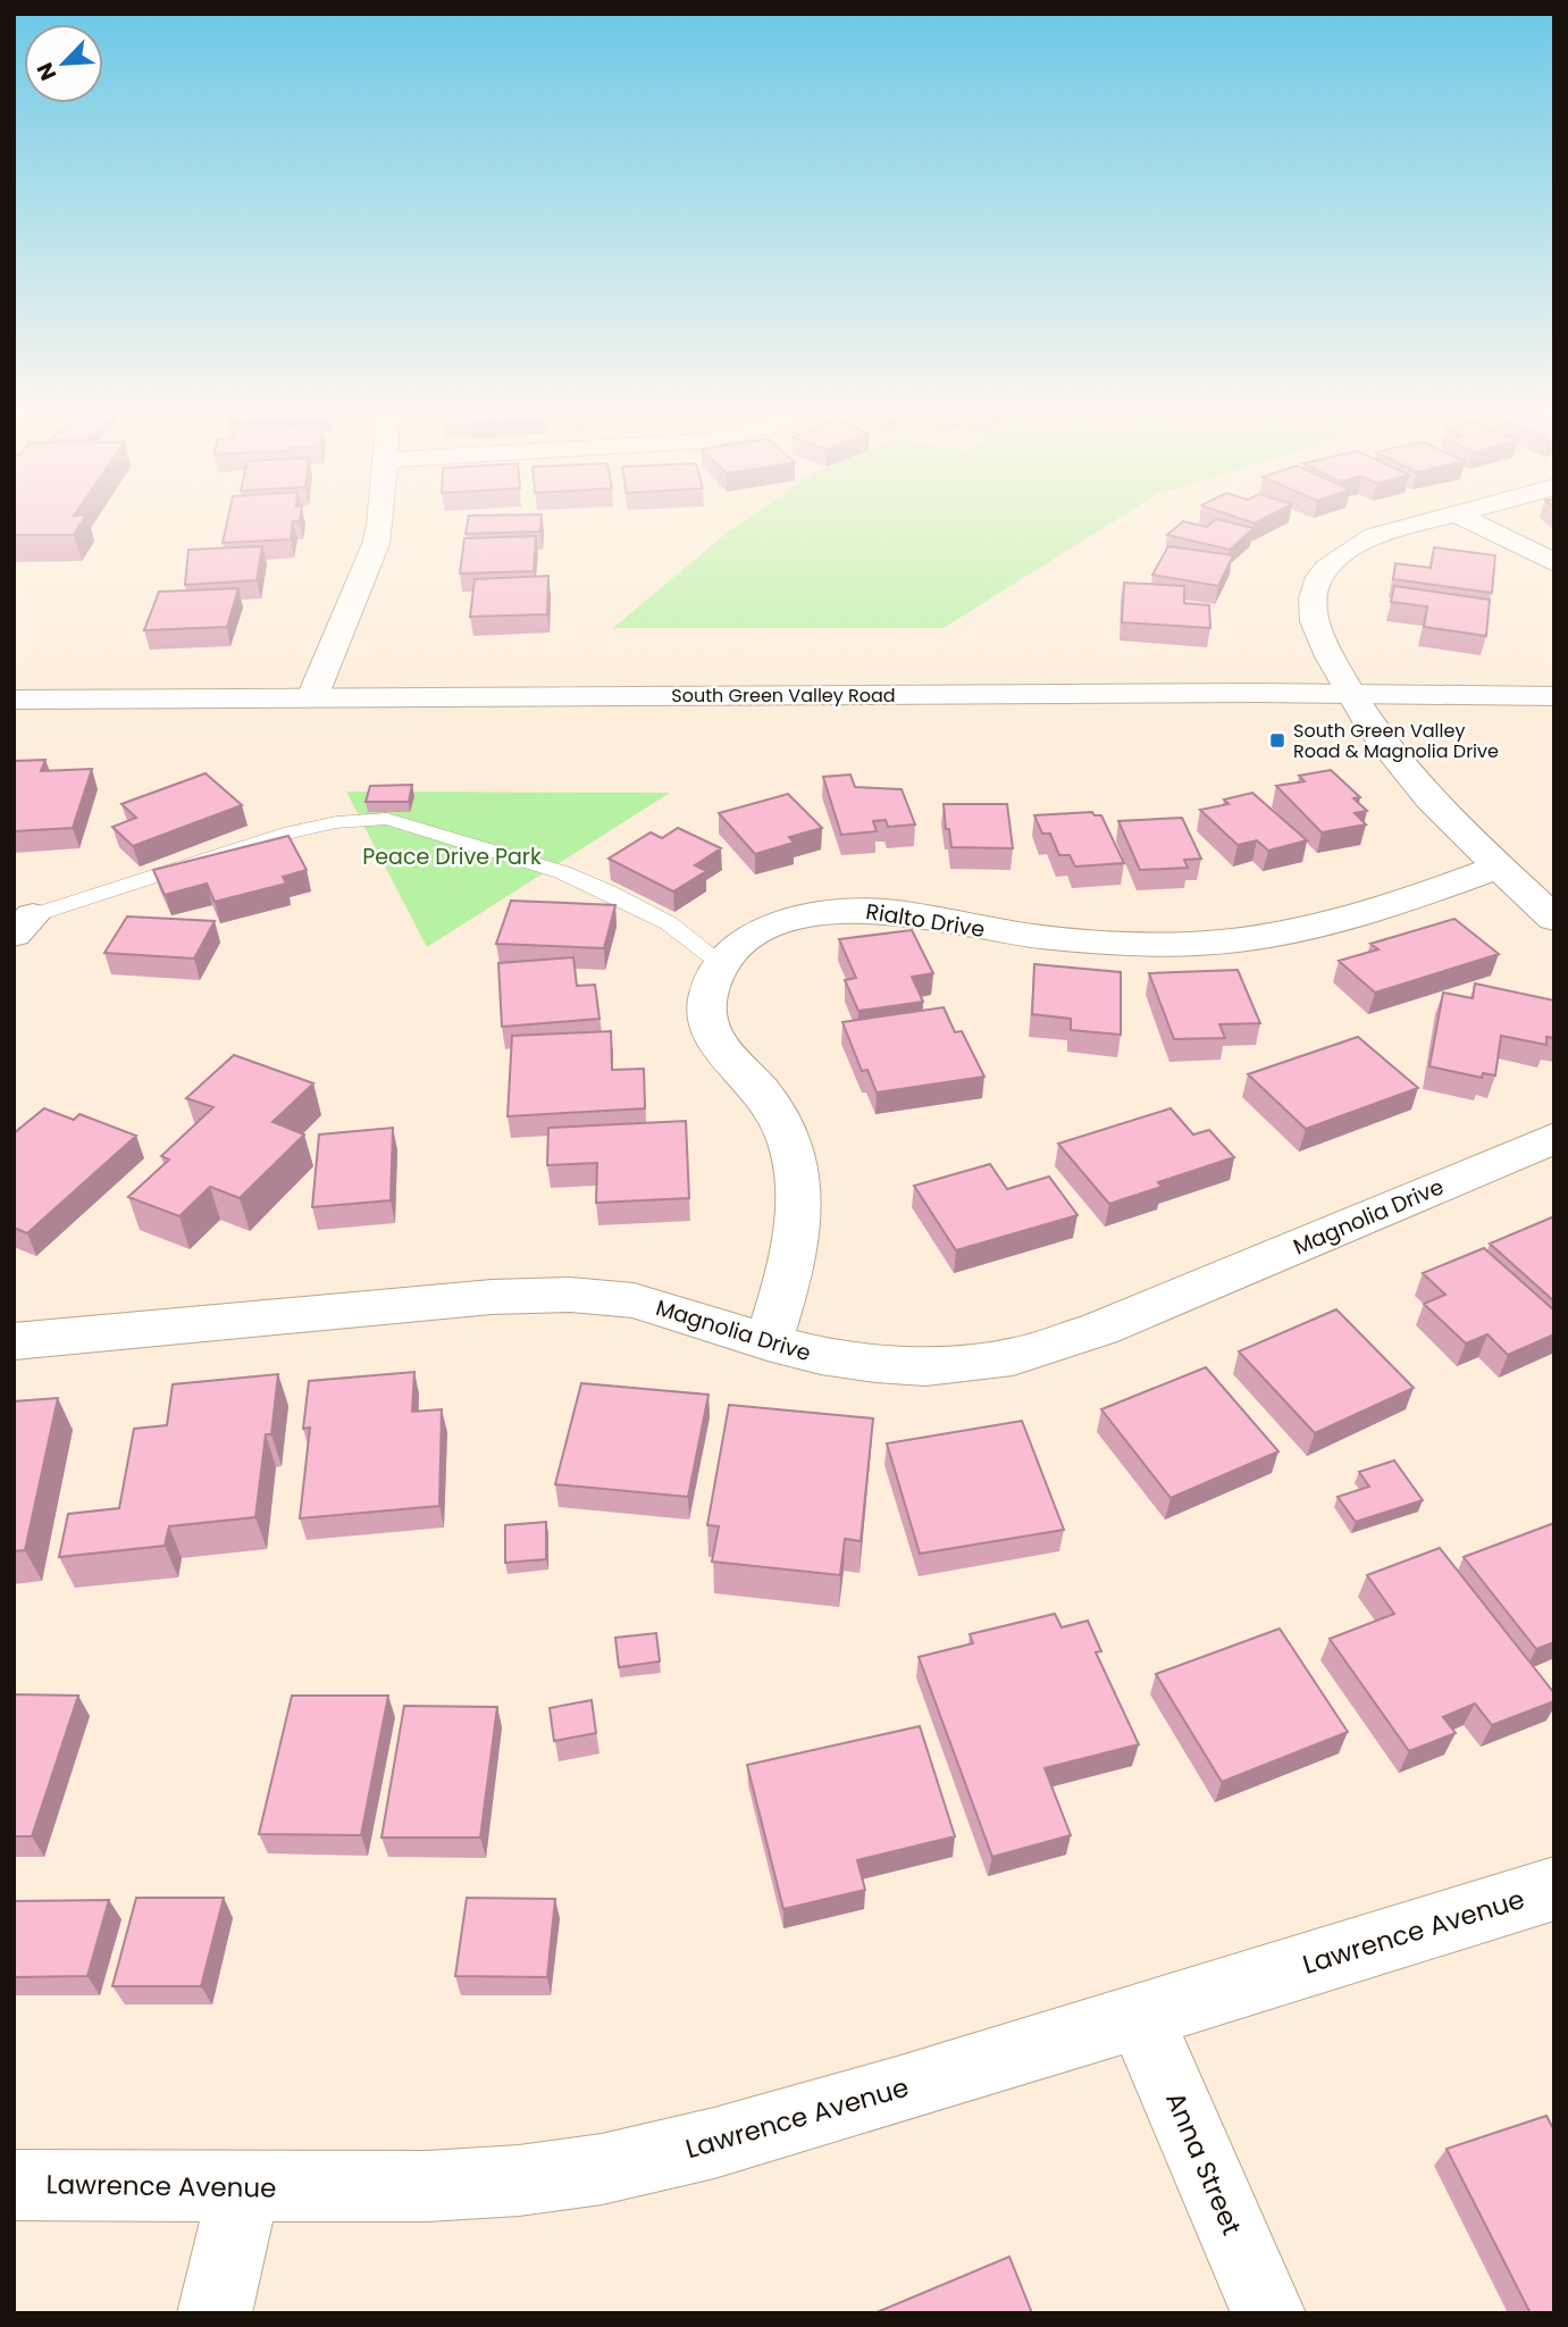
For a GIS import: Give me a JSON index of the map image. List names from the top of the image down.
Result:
{
  "streets": {
    "street": [
      "South Green Valley Road",
      "Rialto Drive",
      "Magnolia Drive",
      "Lawrence Avenue",
      "Anna Street"
    ]
  },
  "crossings": [
    ["Rialto Drive", "Magnolia Drive"],
    ["Lawrence Avenue", "Anna Street"]
  ],
  "parks": ["Peace Drive Park"],
  "places": {
    "transit": ["South Green Valley Road & Magnolia Drive"]
  },
  "north": "bottom left"
}
